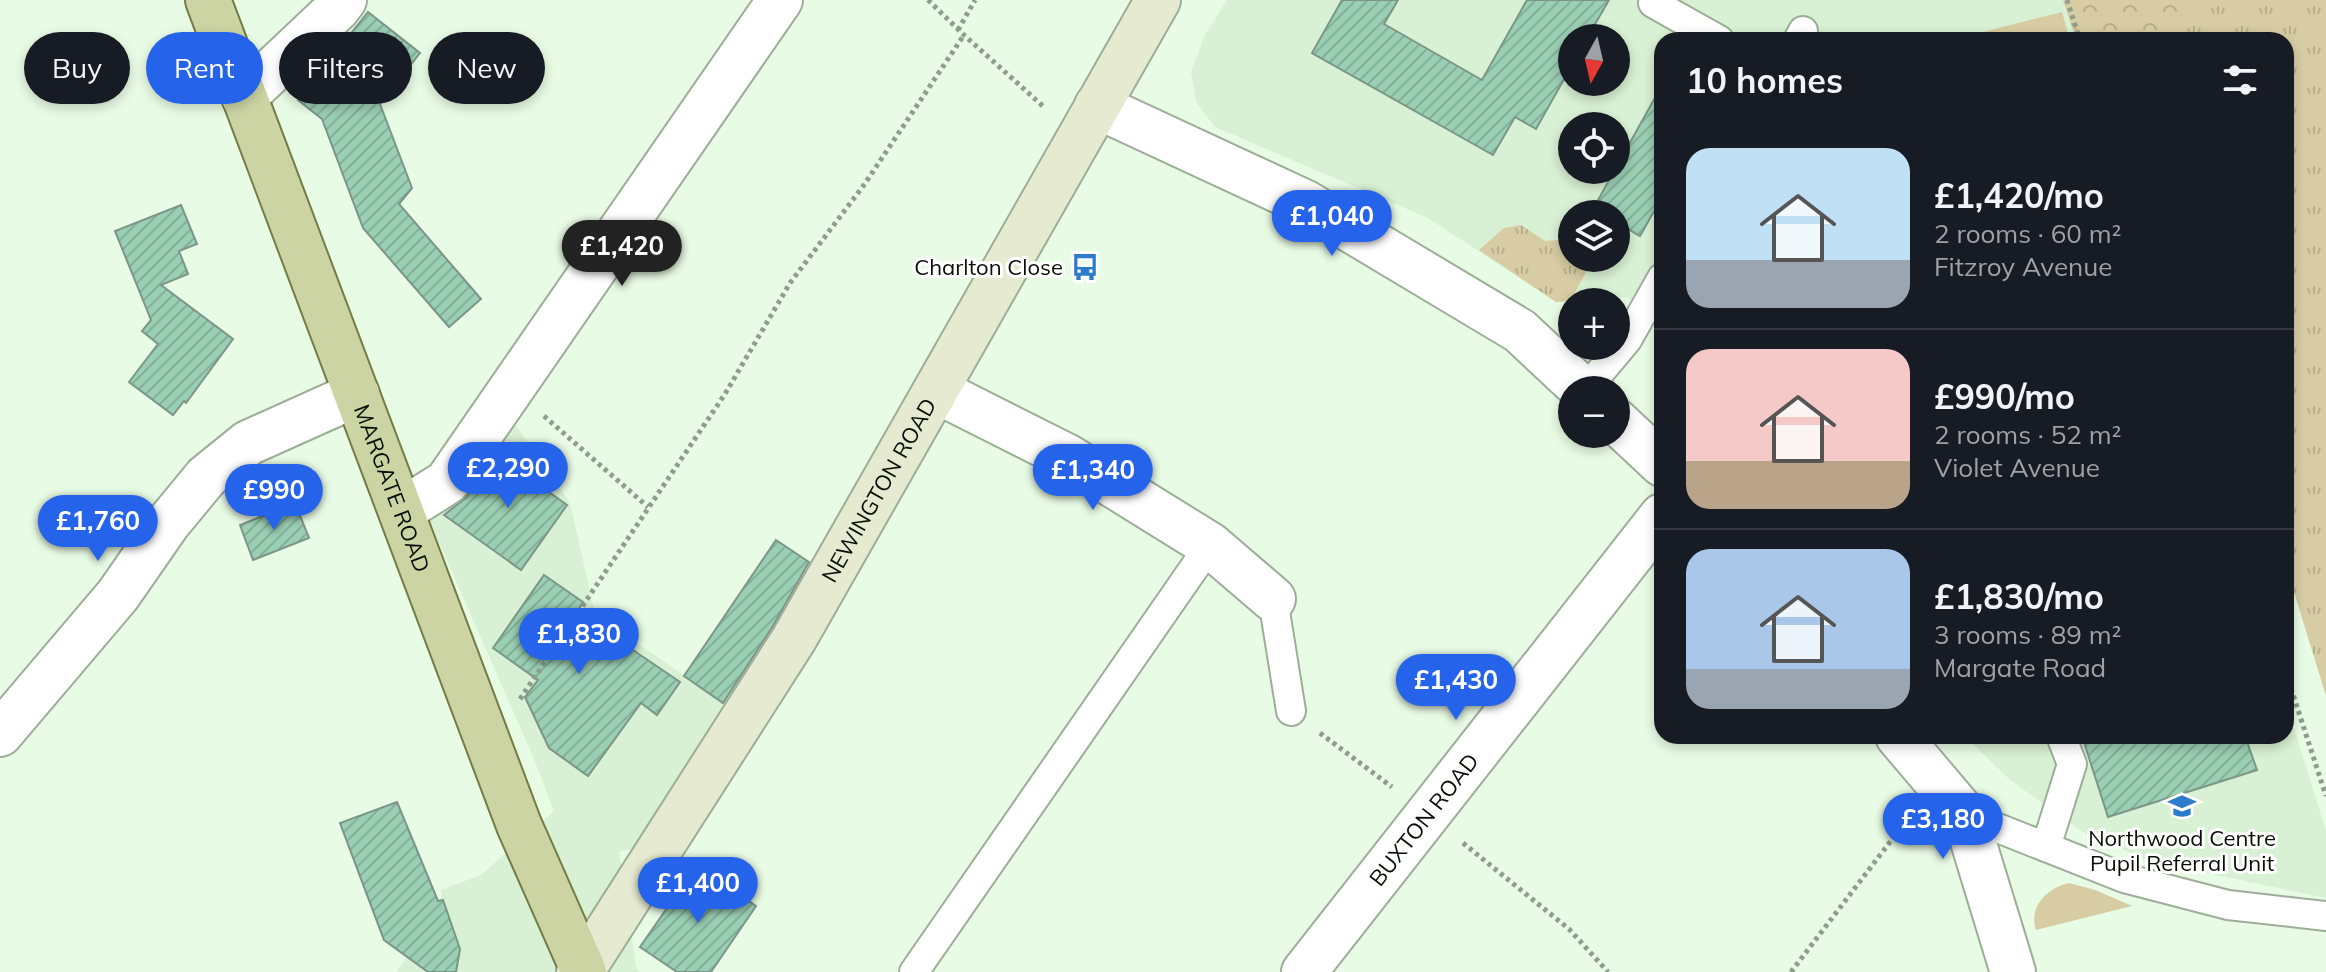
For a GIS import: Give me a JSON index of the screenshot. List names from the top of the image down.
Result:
{
  "streets": {
    "main road": ["MARGATE ROAD", "NEWINGTON ROAD"],
    "street": ["BUXTON ROAD"]
  },
  "crossings": [
    ["MARGATE ROAD", "NEWINGTON ROAD"]
  ],
  "places": {
    "bus stop": ["Charlton Close"],
    "school or university": ["Northwood Centre Pupil Referral Unit"]
  },
  "north": "bottom",
  "page": {
    "map_buttons": ["+", "−"],
    "chip": [
      "Buy",
      "Rent",
      "Filters",
      "New"
    ],
    "heading": "10 homes",
    "list": [
      {
        "name": "£1,420/mo",
        "note": "2 rooms · 60 m² · Fitzroy Avenue"
      },
      {
        "name": "£990/mo",
        "note": "2 rooms · 52 m² · Violet Avenue"
      },
      {
        "name": "£1,830/mo",
        "note": "3 rooms · 89 m² · Margate Road"
      }
    ],
    "price": [
      "£1,040",
      "£1,420",
      "£2,290",
      "£1,340",
      "£990",
      "£1,760",
      "£1,830",
      "£1,430",
      "£3,180",
      "£1,400"
    ]
  }
}
